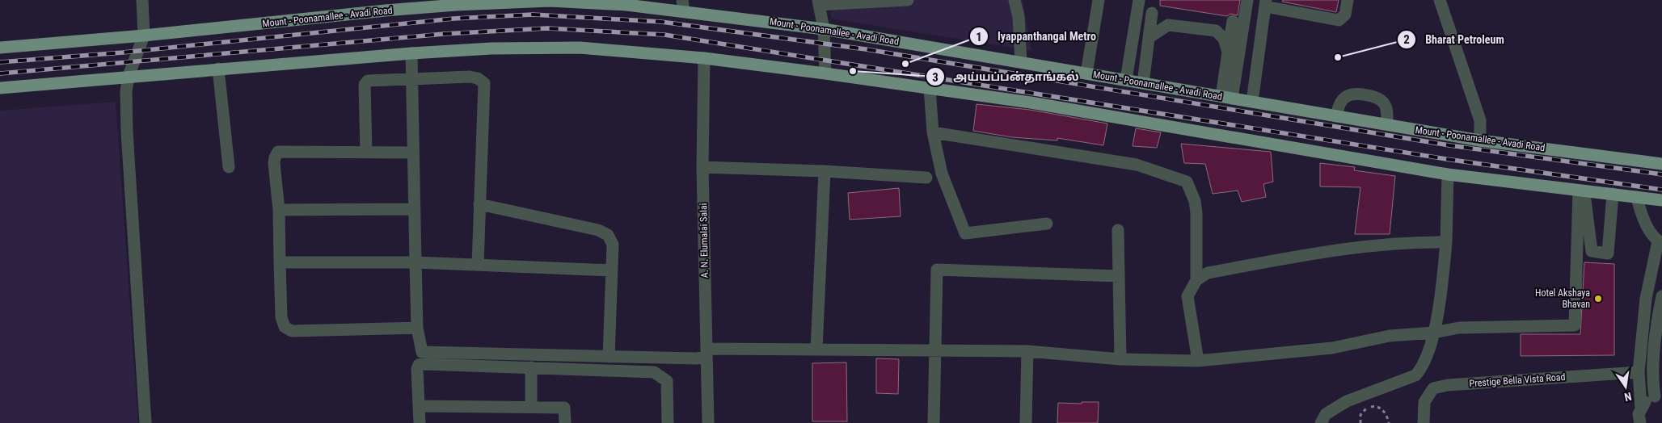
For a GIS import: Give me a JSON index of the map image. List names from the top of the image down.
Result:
{
  "streets": {
    "main road": ["Mount - Poonamallee - Avadi Road"],
    "street": ["A. N. Elumalai Salai", "Prestige Bella Vista Road"]
  },
  "places": [
    "Bharat Petroleum",
    "Iyappanthangal Metro",
    "அய்யப்பன்தாங்கல்",
    "Hotel Akshaya Bhavan"
  ],
  "north": "bottom"
}
